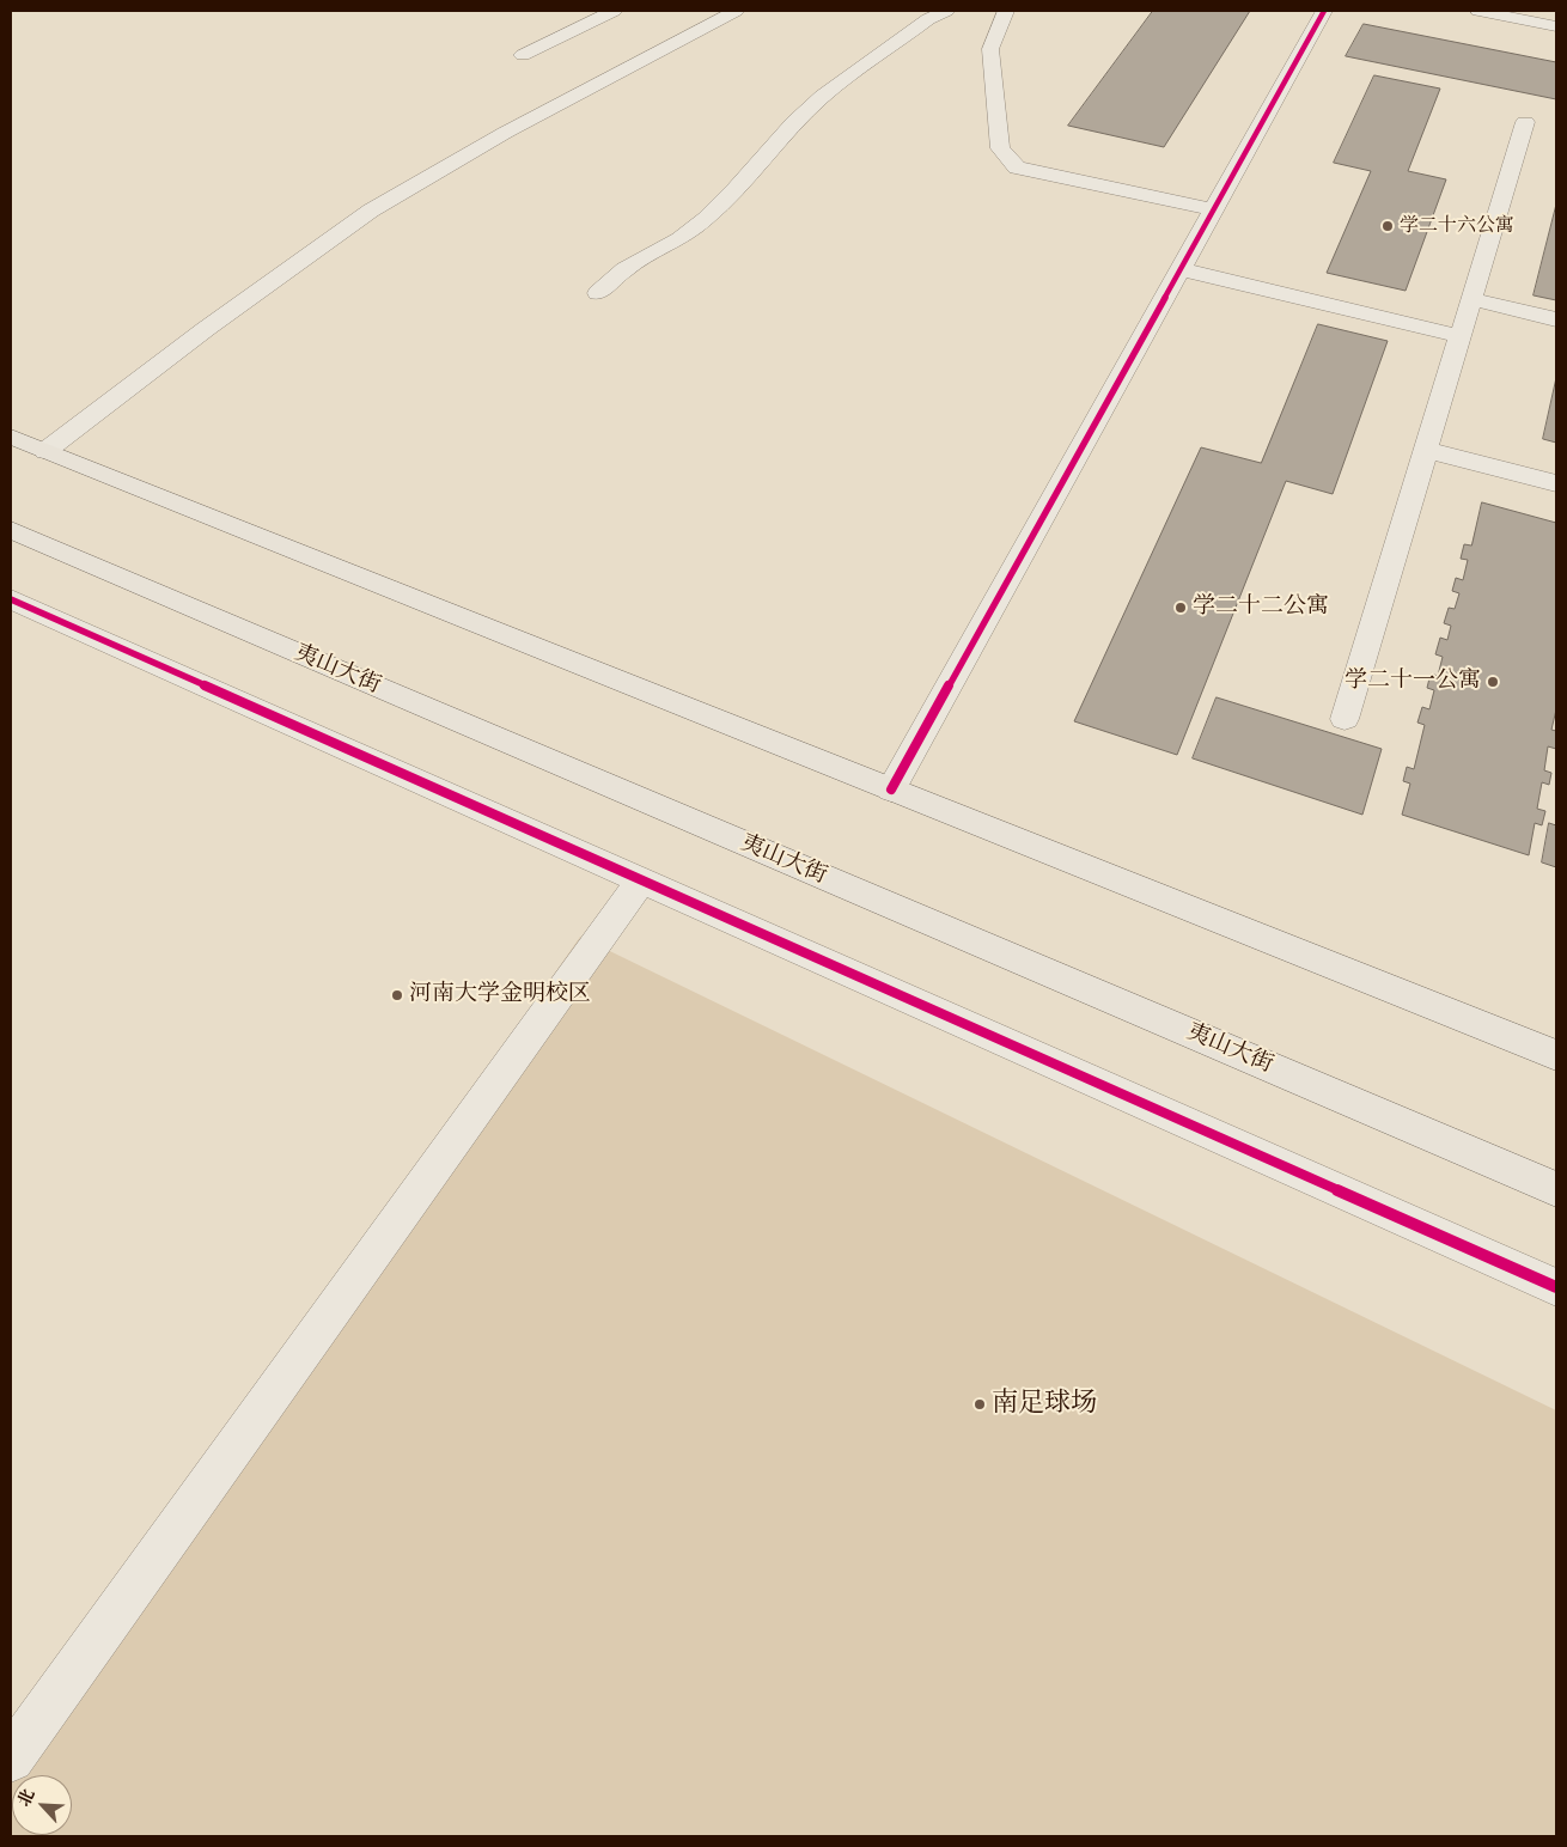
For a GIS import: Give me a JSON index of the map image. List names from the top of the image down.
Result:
{
  "streets": {
    "main road": ["夷山大街"]
  },
  "places": [
    "学二十六公寓",
    "学二十二公寓",
    "学二十一公寓",
    "河南大学金明校区",
    "南足球场"
  ],
  "north": "top left"
}
